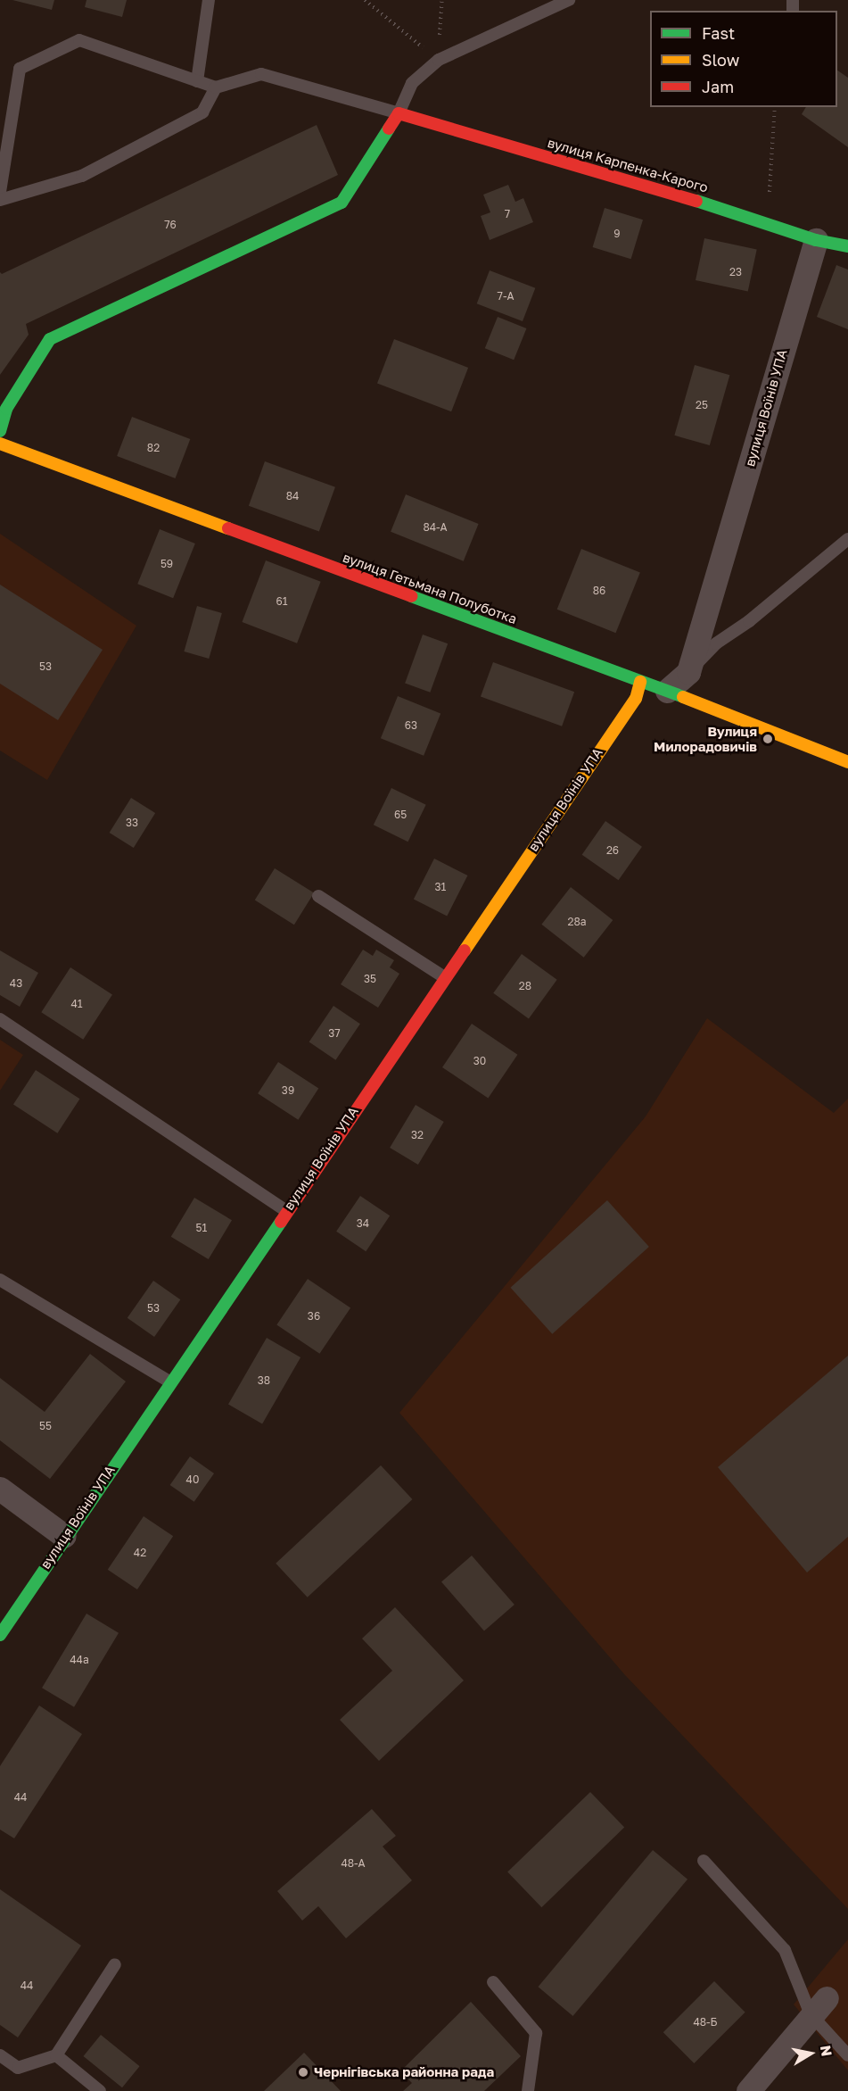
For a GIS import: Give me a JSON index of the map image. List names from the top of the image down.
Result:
{
  "streets": {
    "street": ["вулиця Карпенка-Карого", "вулиця Воїнів УПА", "вулиця Гетьмана Полуботка"]
  },
  "crossings": [
    ["вулиця Карпенка-Карого", "вулиця Воїнів УПА"],
    ["вулиця Воїнів УПА", "вулиця Гетьмана Полуботка"]
  ],
  "places": ["Вулиця Милорадовичів", "Чернігівська районна рада"],
  "house_numbers": [
    "7",
    "76",
    "9",
    "23",
    "7-А",
    "25",
    "82",
    "84",
    "84-А",
    "59",
    "86",
    "61",
    "53",
    "63",
    "65",
    "33",
    "26",
    "31",
    "28а",
    "35",
    "43",
    "28",
    "41",
    "37",
    "30",
    "39",
    "32",
    "34",
    "51",
    "53",
    "36",
    "38",
    "55",
    "40",
    "42",
    "44а",
    "44",
    "48-А",
    "44",
    "48-Б"
  ],
  "legend": ["Fast", "Slow", "Jam"],
  "north": "right"
}
